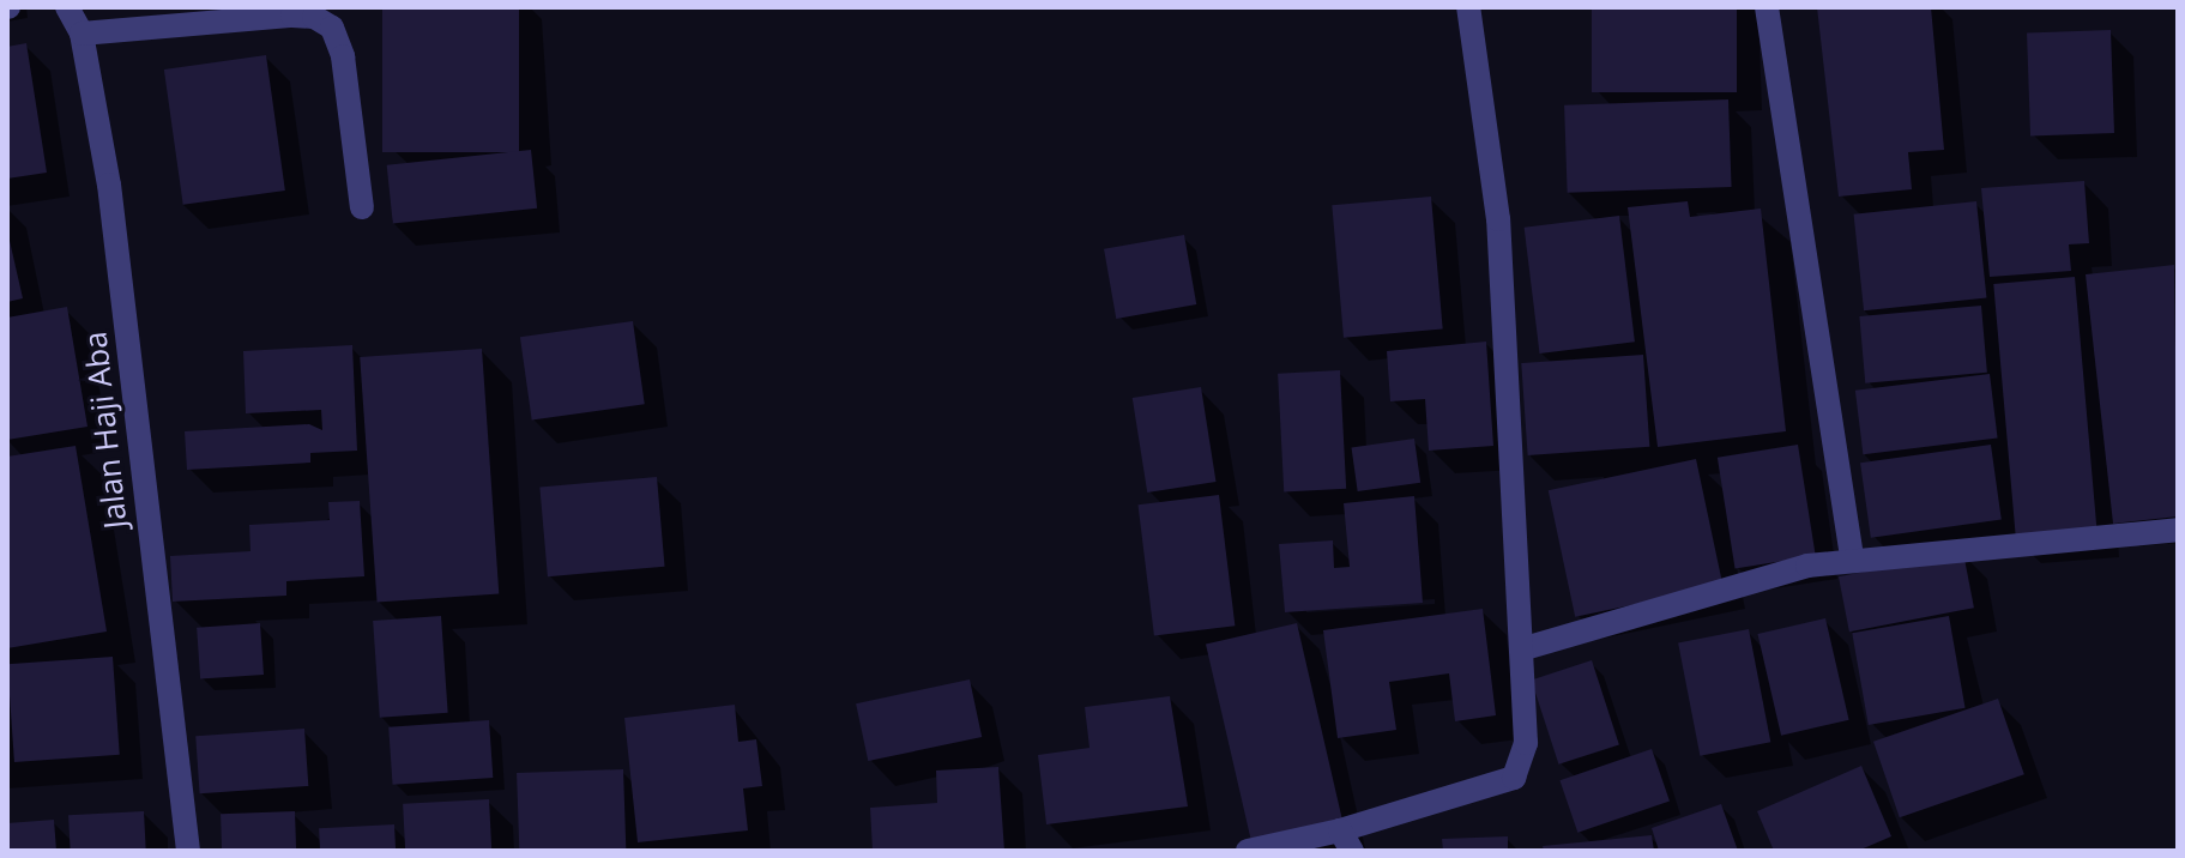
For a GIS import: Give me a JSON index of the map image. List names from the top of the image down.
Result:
{
  "streets": {
    "street": ["Jalan Haji Aba"]
  }
}
